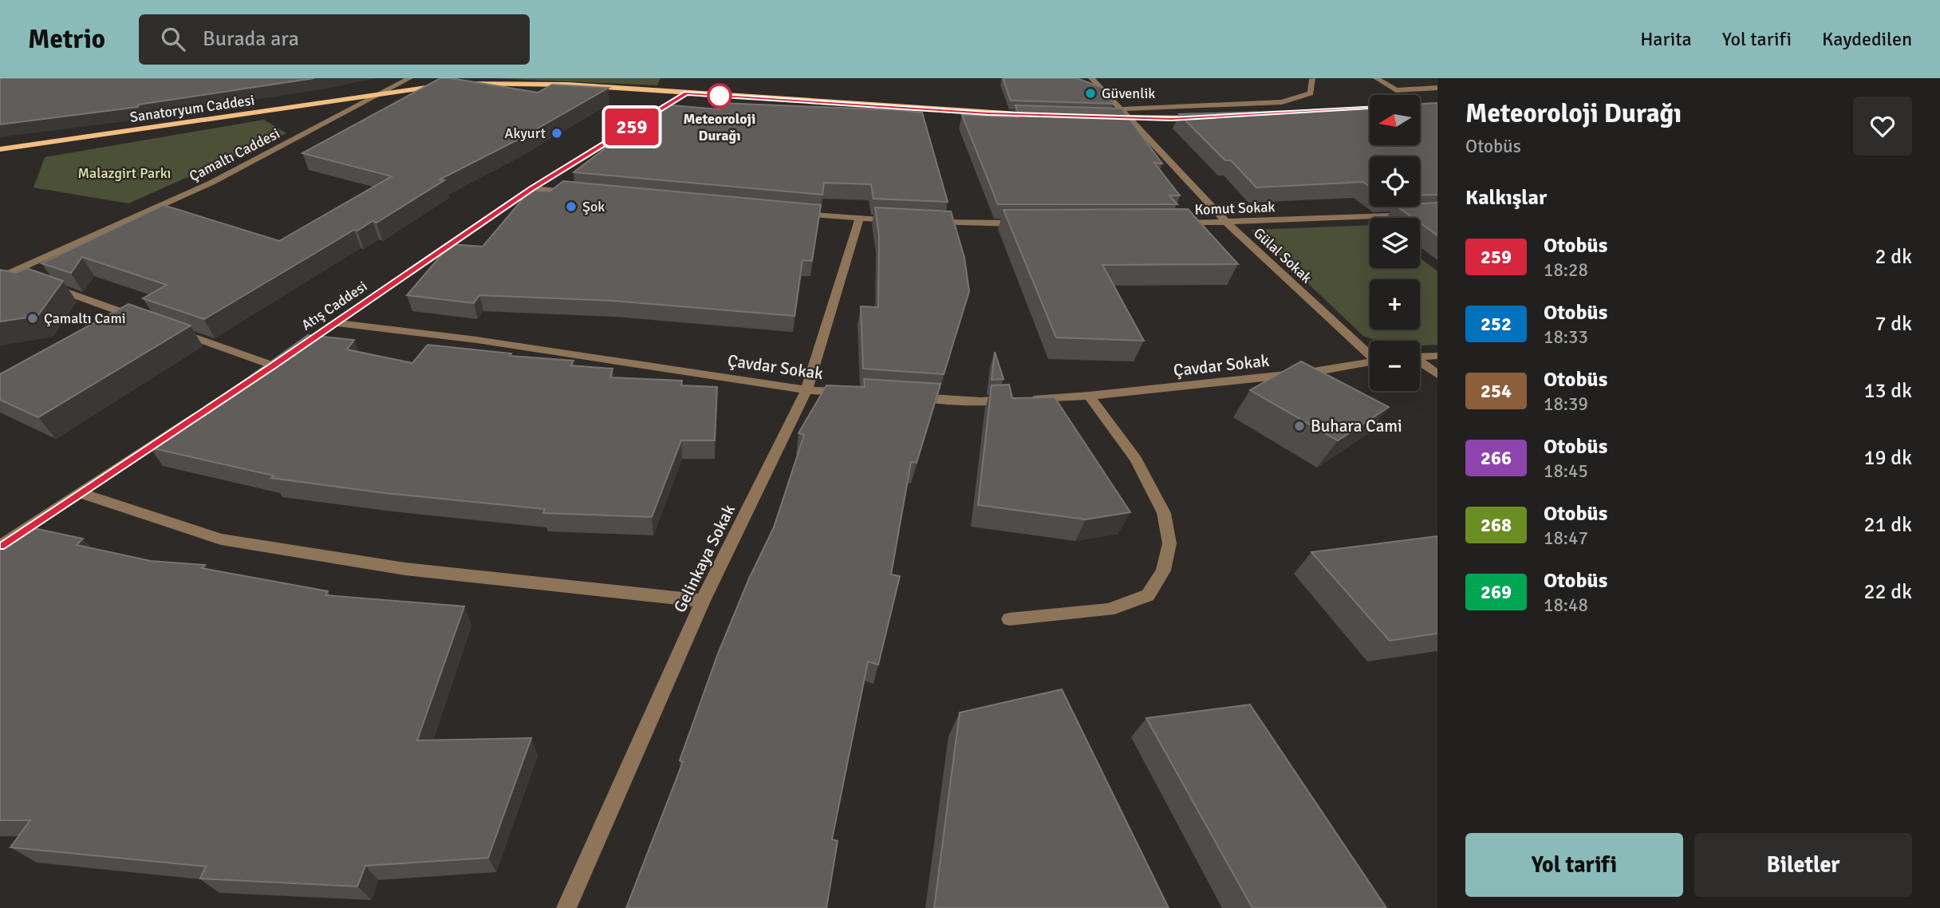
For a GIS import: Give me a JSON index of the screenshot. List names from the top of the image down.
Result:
{
  "streets": {
    "main road": ["Sanatoryum Caddesi"],
    "street": [
      "Çamaltı Caddesi",
      "Komut Sokak",
      "Gülal Sokak",
      "Atış Caddesi",
      "Çavdar Sokak",
      "Gelinkaya Sokak"
    ]
  },
  "crossings": [
    ["Sanatoryum Caddesi", "Çamaltı Caddesi"],
    ["Komut Sokak", "Gülal Sokak"],
    ["Atış Caddesi", "Çavdar Sokak"],
    ["Çavdar Sokak", "Gelinkaya Sokak"]
  ],
  "parks": ["Malazgirt Parkı"],
  "places": [
    "Güvenlik",
    "Meteoroloji Durağı",
    "Akyurt",
    "Şok",
    "Çamaltı Cami",
    "Buhara Cami"
  ],
  "lines": ["bus line 259"],
  "north": "left",
  "page": {
    "header": "Metrio",
    "search": "Burada ara",
    "nav": ["Harita", "Yol tarifi", "Kaydedilen"],
    "on_map": "259",
    "heading": [
      ["Meteoroloji Durağı", "Otobüs"],
      "Kalkışlar"
    ],
    "map_buttons": ["+", "−"],
    "list": [
      {
        "mark": "259",
        "name": "Otobüs",
        "note": "18:28",
        "value": "2 dk"
      },
      {
        "mark": "252",
        "name": "Otobüs",
        "note": "18:33",
        "value": "7 dk"
      },
      {
        "mark": "254",
        "name": "Otobüs",
        "note": "18:39",
        "value": "13 dk"
      },
      {
        "mark": "266",
        "name": "Otobüs",
        "note": "18:45",
        "value": "19 dk"
      },
      {
        "mark": "268",
        "name": "Otobüs",
        "note": "18:47",
        "value": "21 dk"
      },
      {
        "mark": "269",
        "name": "Otobüs",
        "note": "18:48",
        "value": "22 dk"
      }
    ],
    "buttons": ["Yol tarifi", "Biletler"]
  }
}
